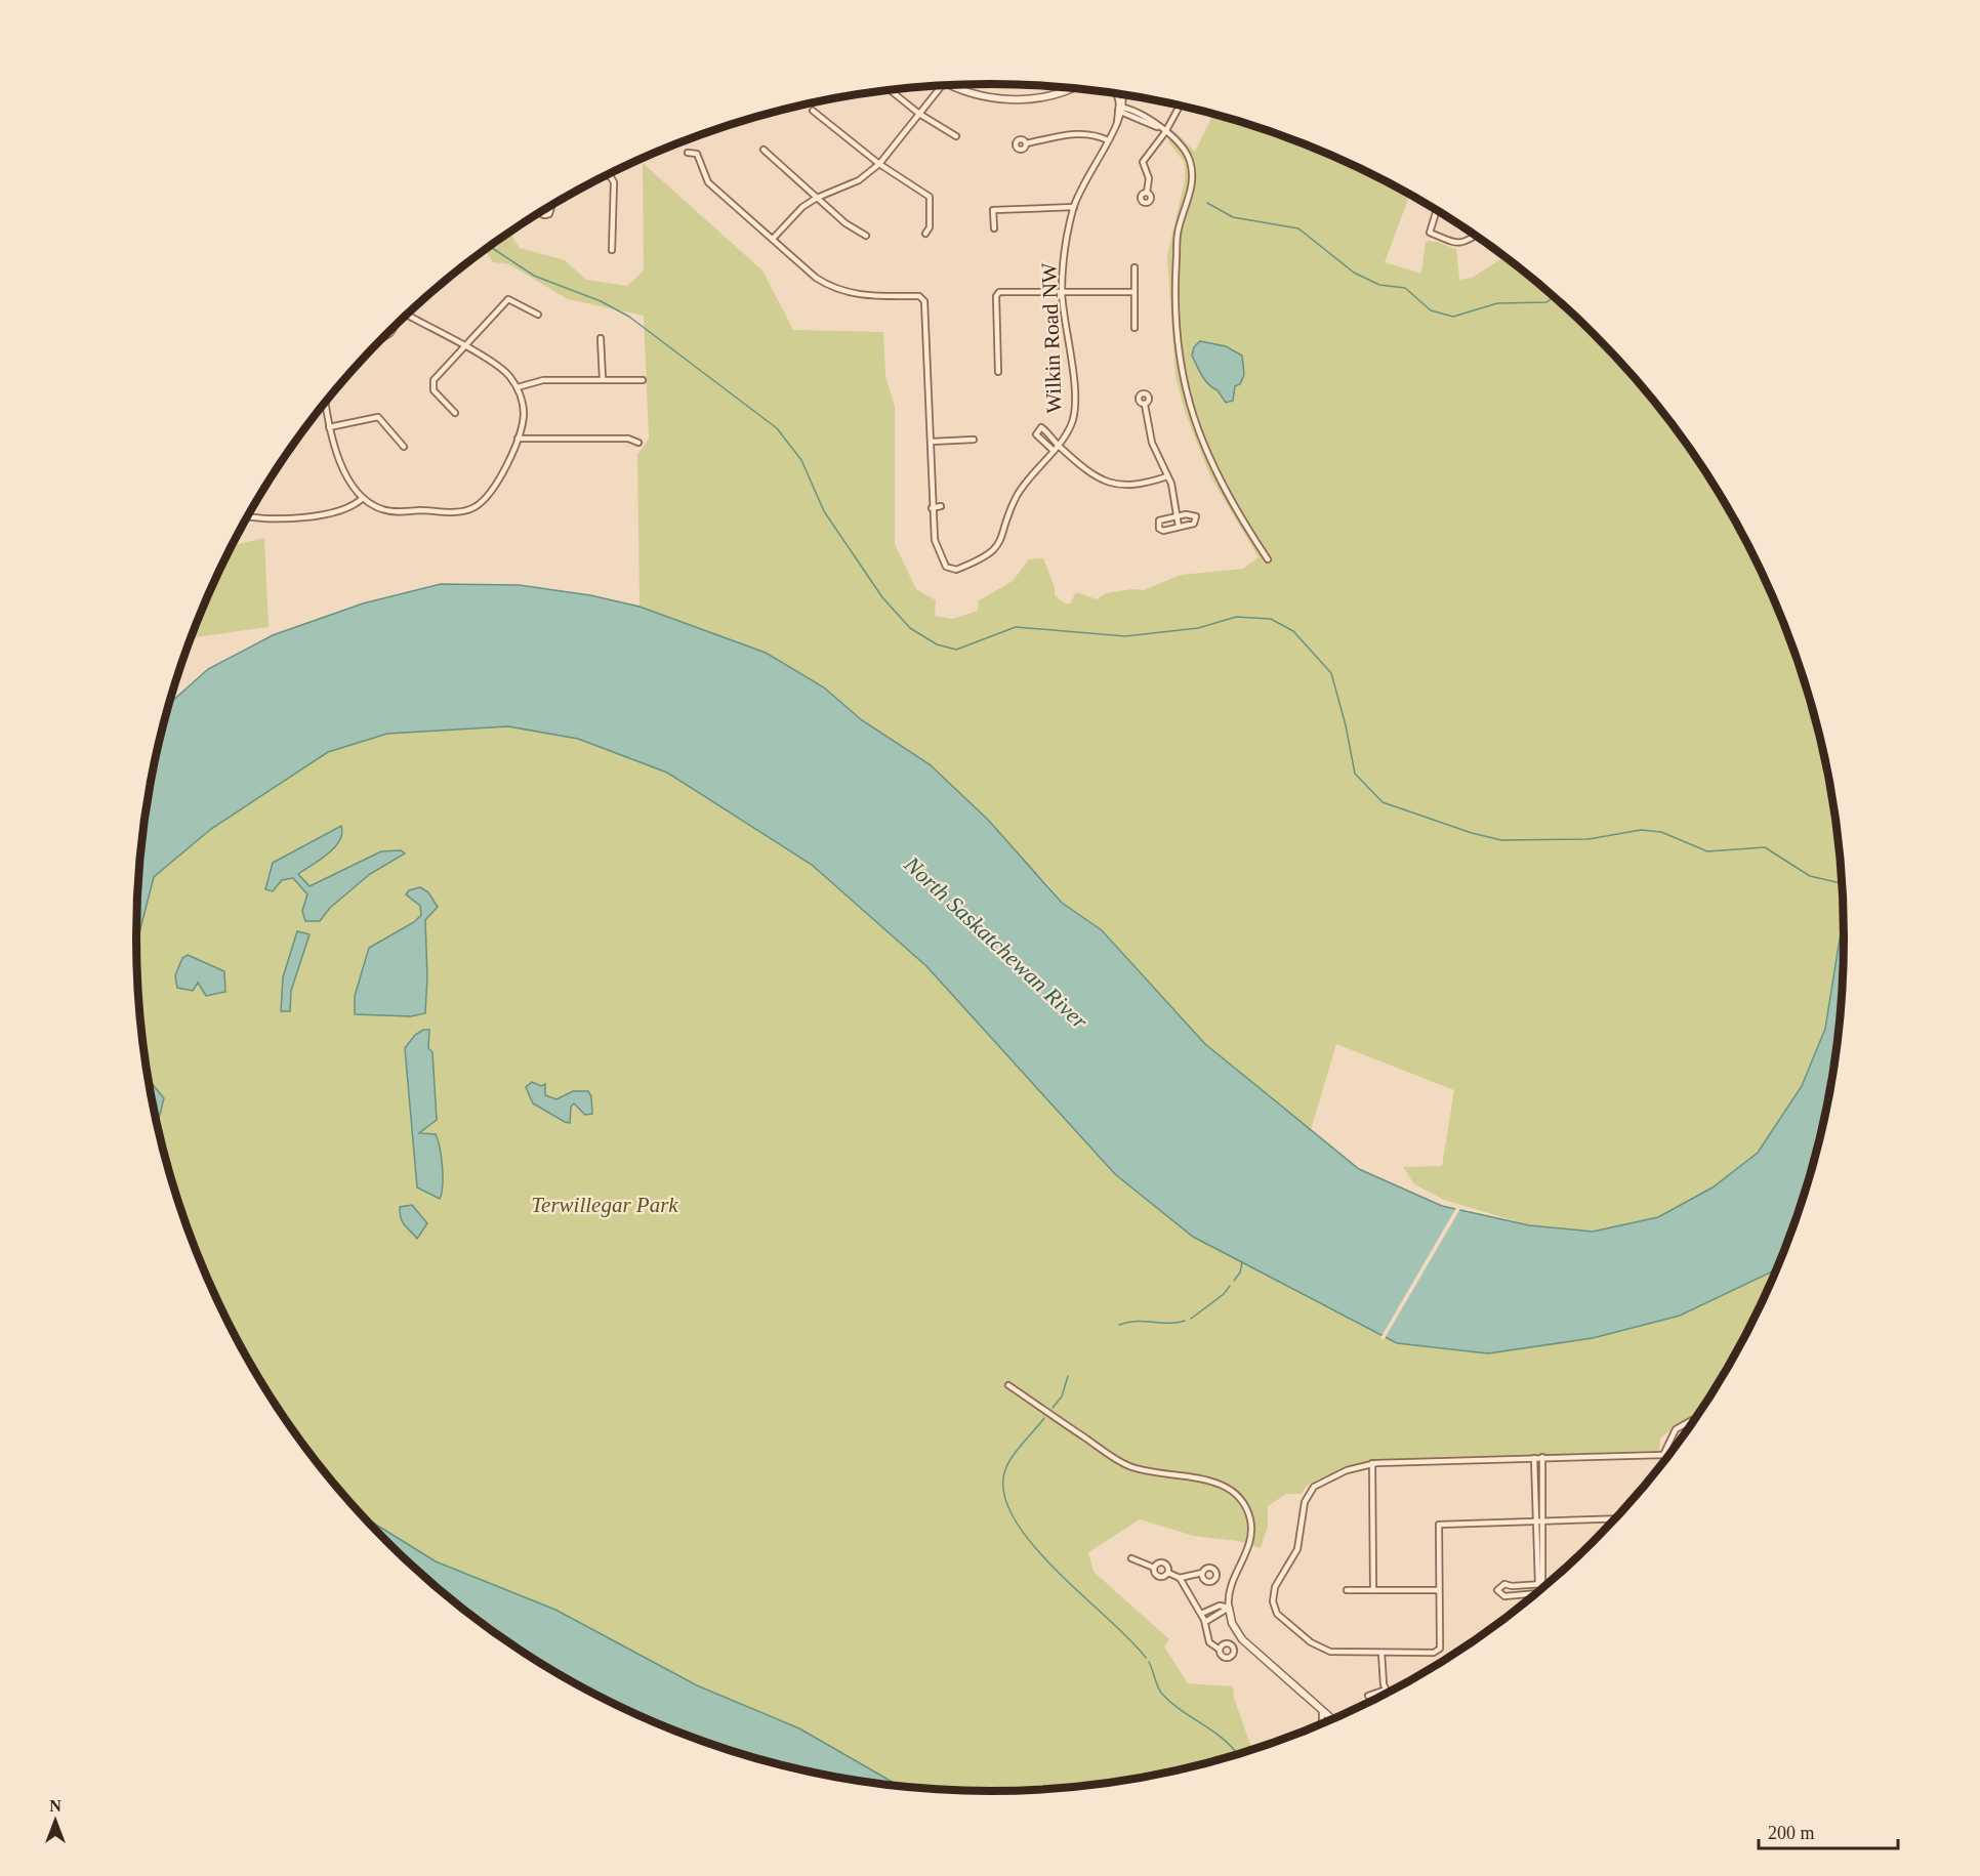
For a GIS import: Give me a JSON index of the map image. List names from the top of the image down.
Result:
{
  "streets": {
    "street": ["Wilkin Road NW"]
  },
  "water": ["North Saskatchewan River"],
  "parks": ["Terwillegar Park"],
  "scale_bar": "200 m",
  "north": "top"
}
